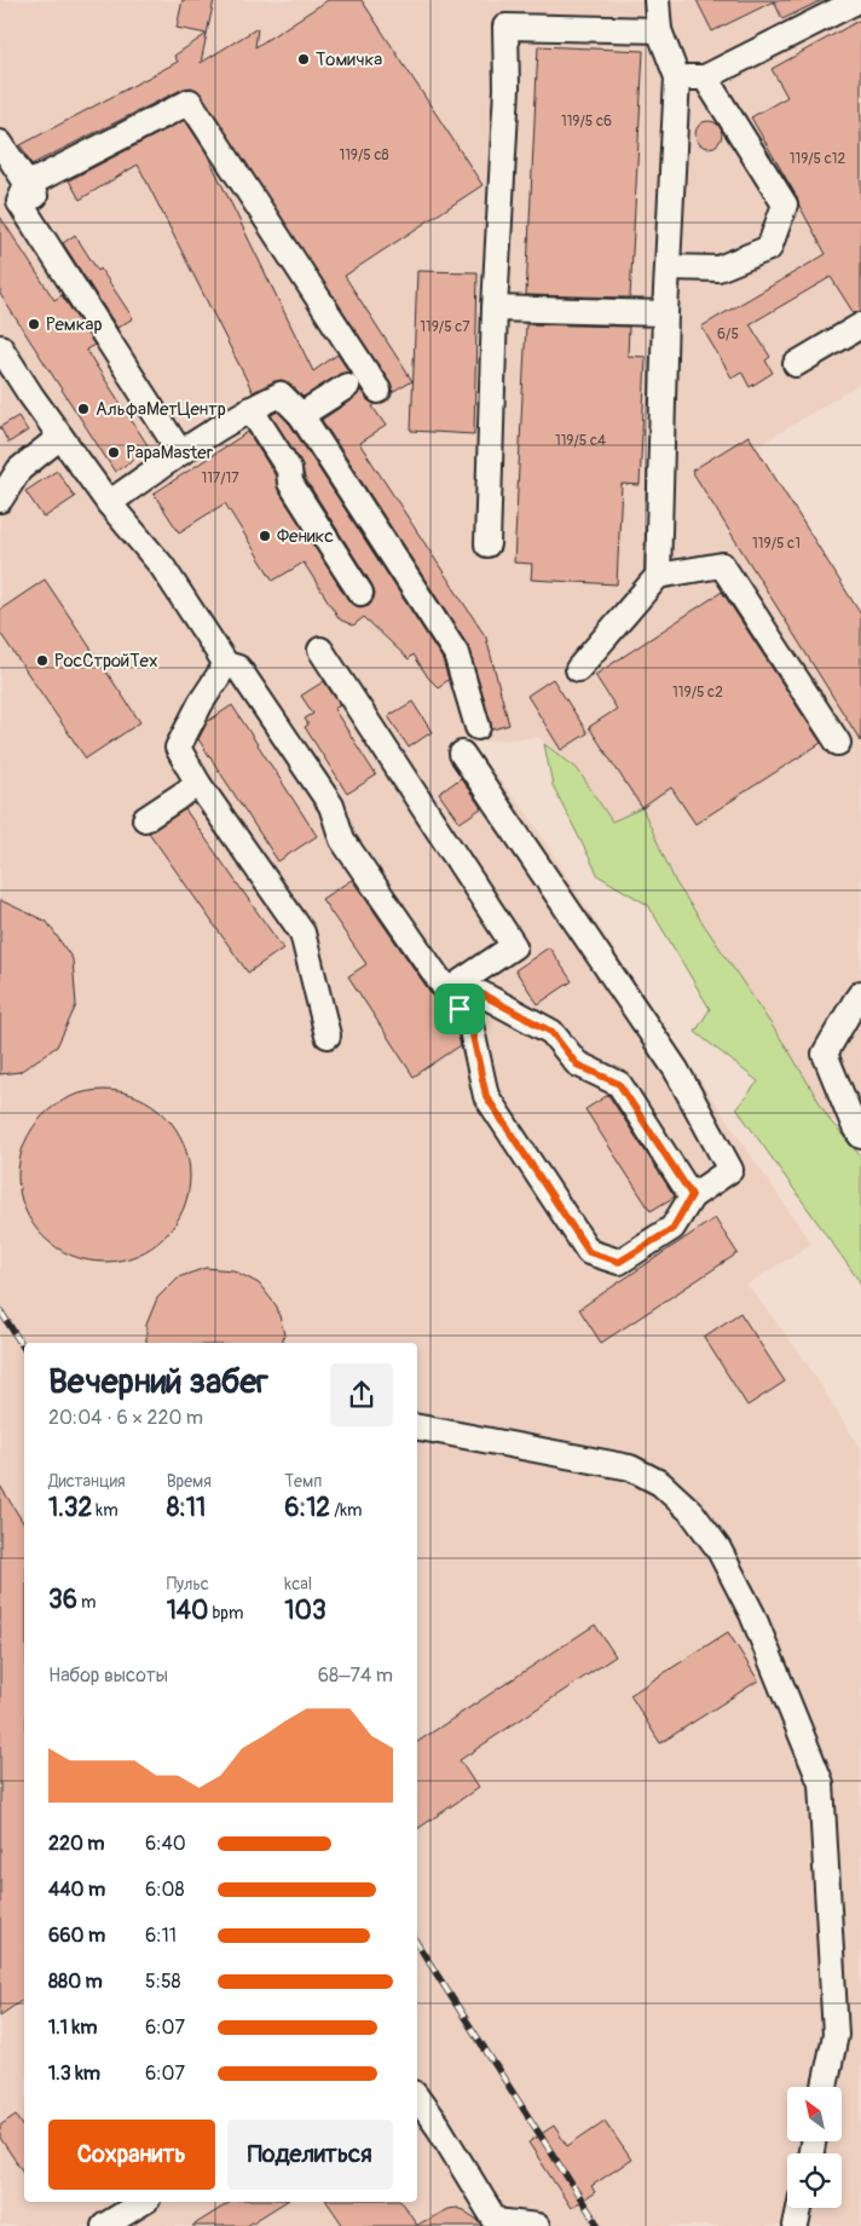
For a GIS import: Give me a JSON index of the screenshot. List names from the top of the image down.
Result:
{
  "places": [
    "Томичка",
    "Ремкар",
    "АльфаМетЦентр",
    "PapaMaster",
    "Феникс",
    "РосСтройТех"
  ],
  "house_numbers": [
    "119/5 с6",
    "119/5 с8",
    "119/5 с12",
    "119/5 с7",
    "6/5",
    "119/5 с4",
    "117/17",
    "119/5 с1",
    "119/5 с2"
  ],
  "north": "top left",
  "page": {
    "heading": ["Вечерний забег", "20:04 · 6 × 220 m"],
    "stats": [
      ["Дистанция", "1.32 km"],
      ["Время", "8:11"],
      ["Темп", "6:12 /km"],
      ["36 m"],
      ["Пульс", "140 bpm"],
      ["kcal", "103"]
    ],
    "chart": ["Набор высоты", "68–74 m"],
    "list": [
      {
        "name": "220 m",
        "note": "6:40"
      },
      {
        "name": "440 m",
        "note": "6:08"
      },
      {
        "name": "660 m",
        "note": "6:11"
      },
      {
        "name": "880 m",
        "note": "5:58"
      },
      {
        "name": "1.1 km",
        "note": "6:07"
      },
      {
        "name": "1.3 km",
        "note": "6:07"
      }
    ],
    "buttons": ["Сохранить", "Поделиться"]
  }
}
